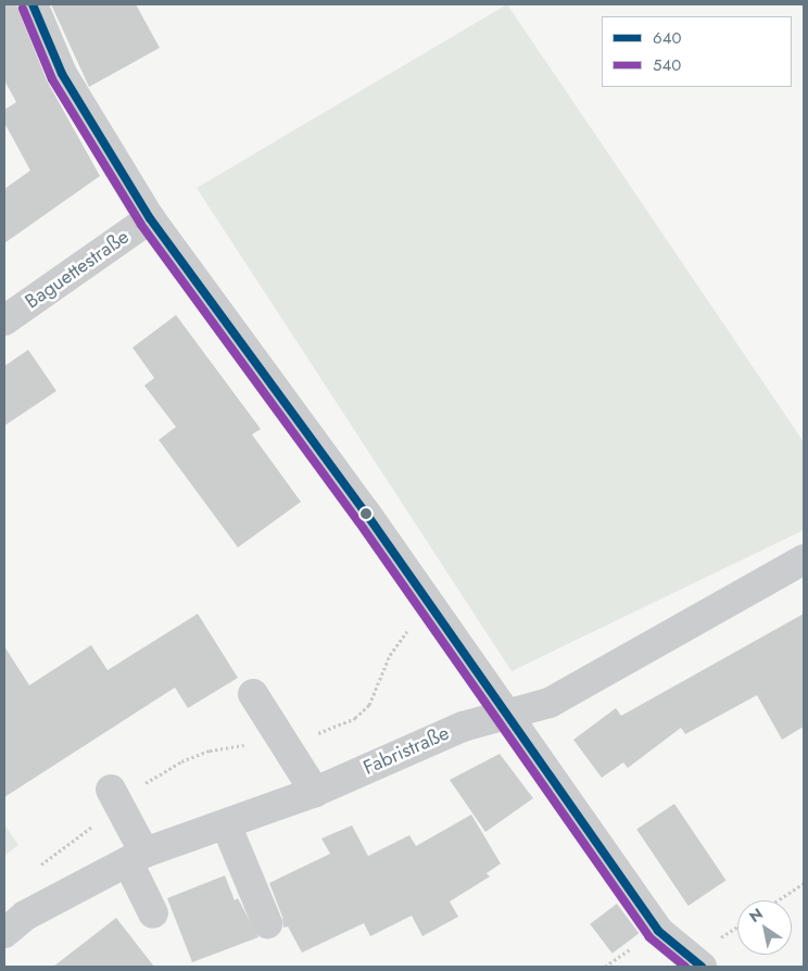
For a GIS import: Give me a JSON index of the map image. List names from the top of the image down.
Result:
{
  "streets": {
    "street": ["Baguettestraße", "Fabristraße"]
  },
  "lines": ["transit line 640", "transit line 540"],
  "legend": ["640", "540"],
  "north": "top left"
}
